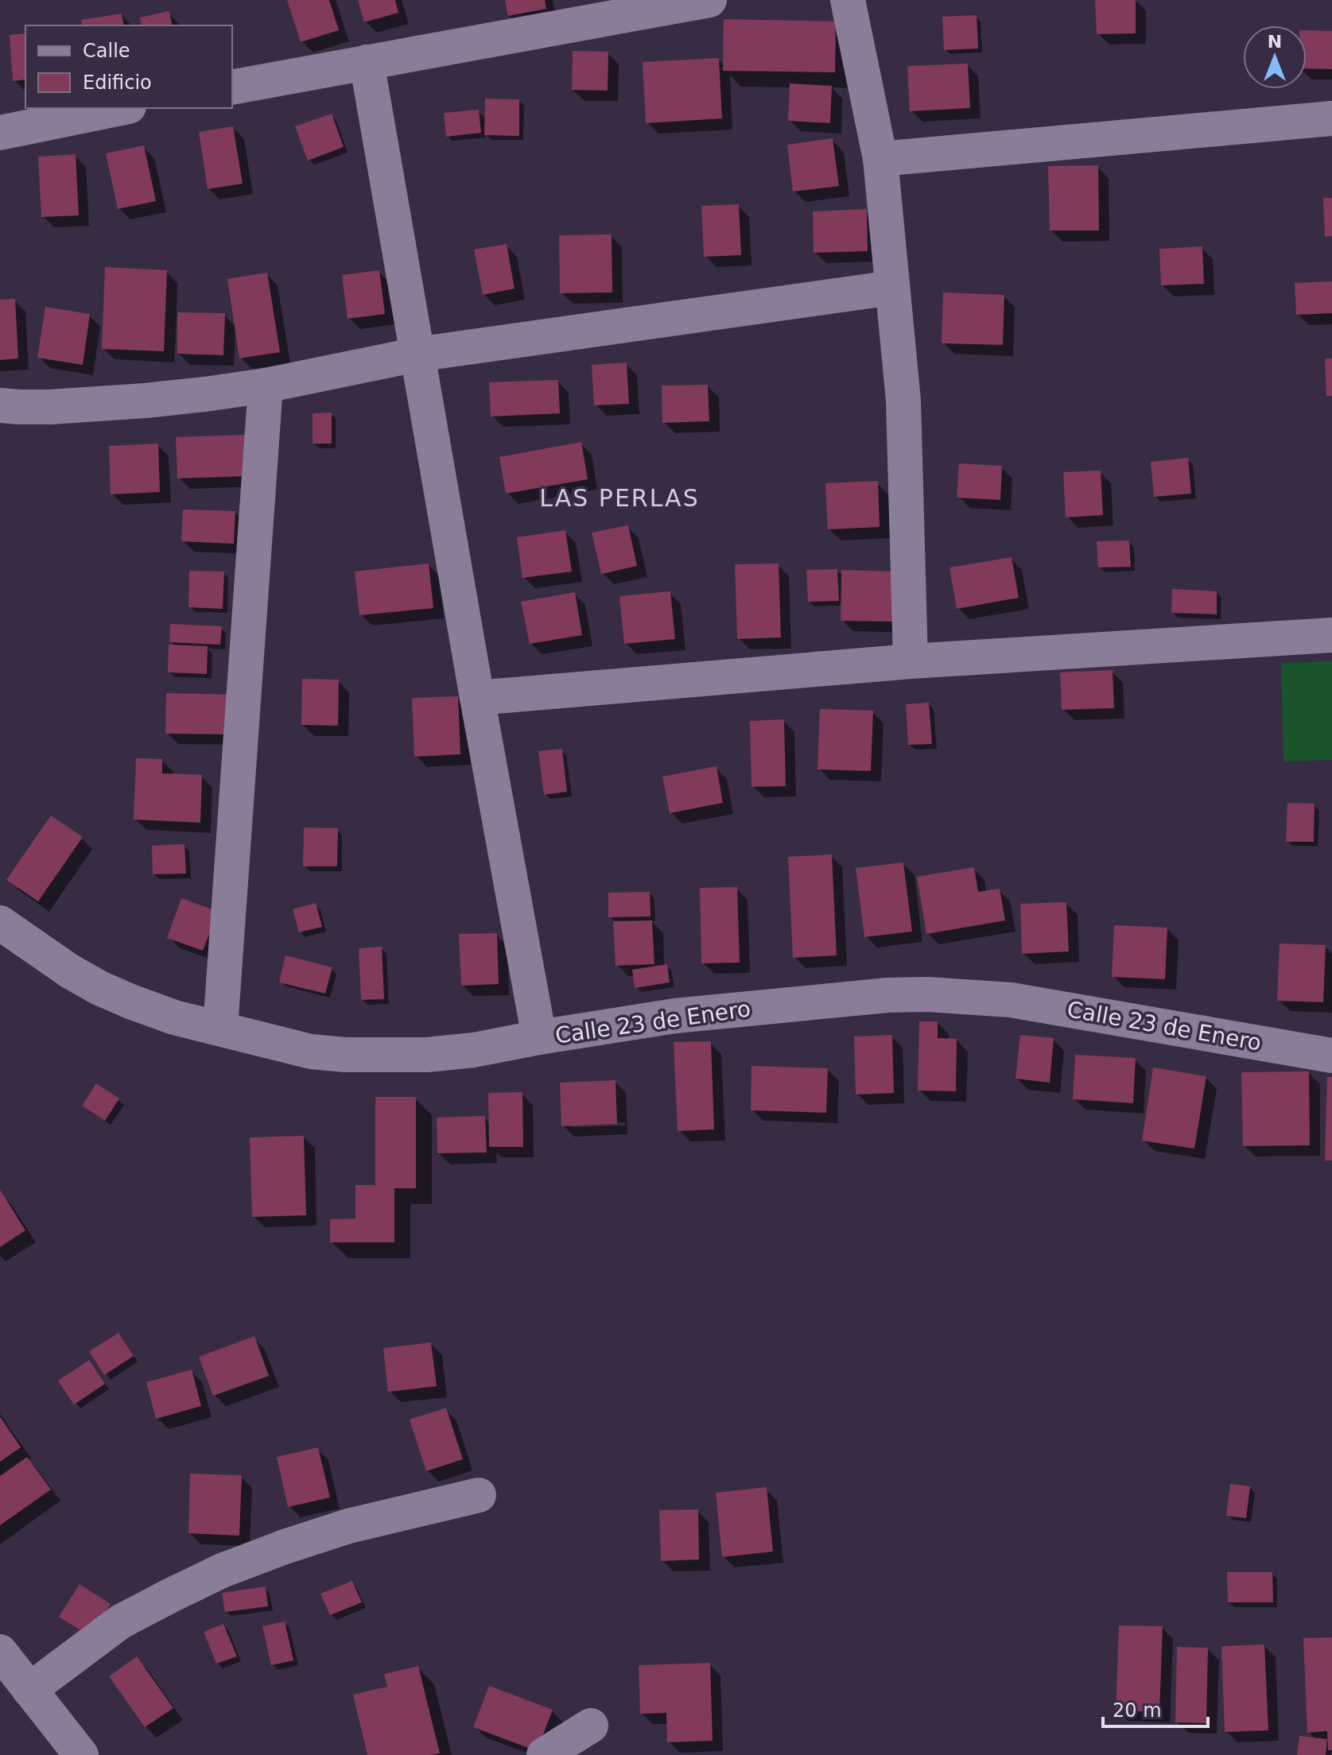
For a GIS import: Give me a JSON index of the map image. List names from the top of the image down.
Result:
{
  "streets": {
    "street": ["Calle 23 de Enero"]
  },
  "districts": ["LAS PERLAS"],
  "legend": ["Calle", "Edificio"],
  "scale_bar": "20 m",
  "north": "top"
}
